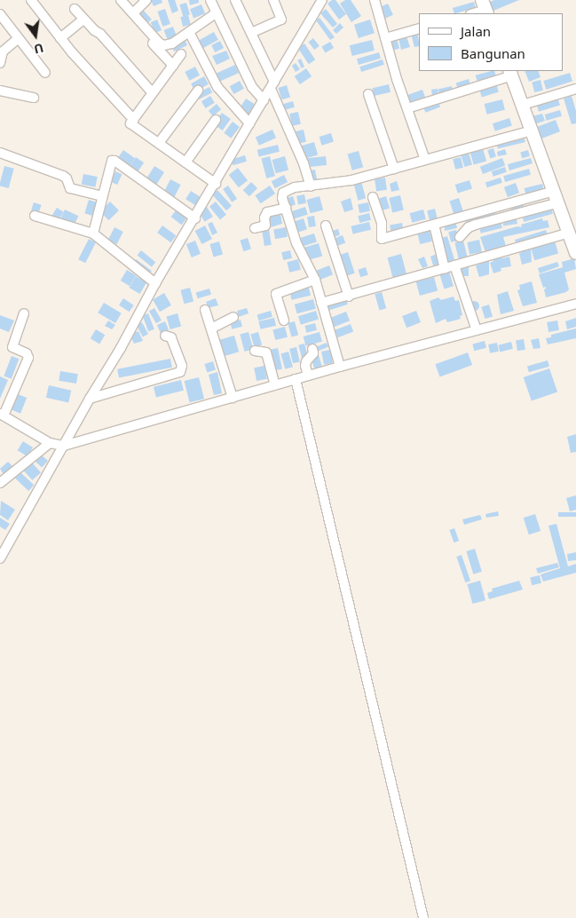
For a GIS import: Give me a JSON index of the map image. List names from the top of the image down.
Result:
{
  "legend": ["Jalan", "Bangunan"],
  "north": "bottom"
}
